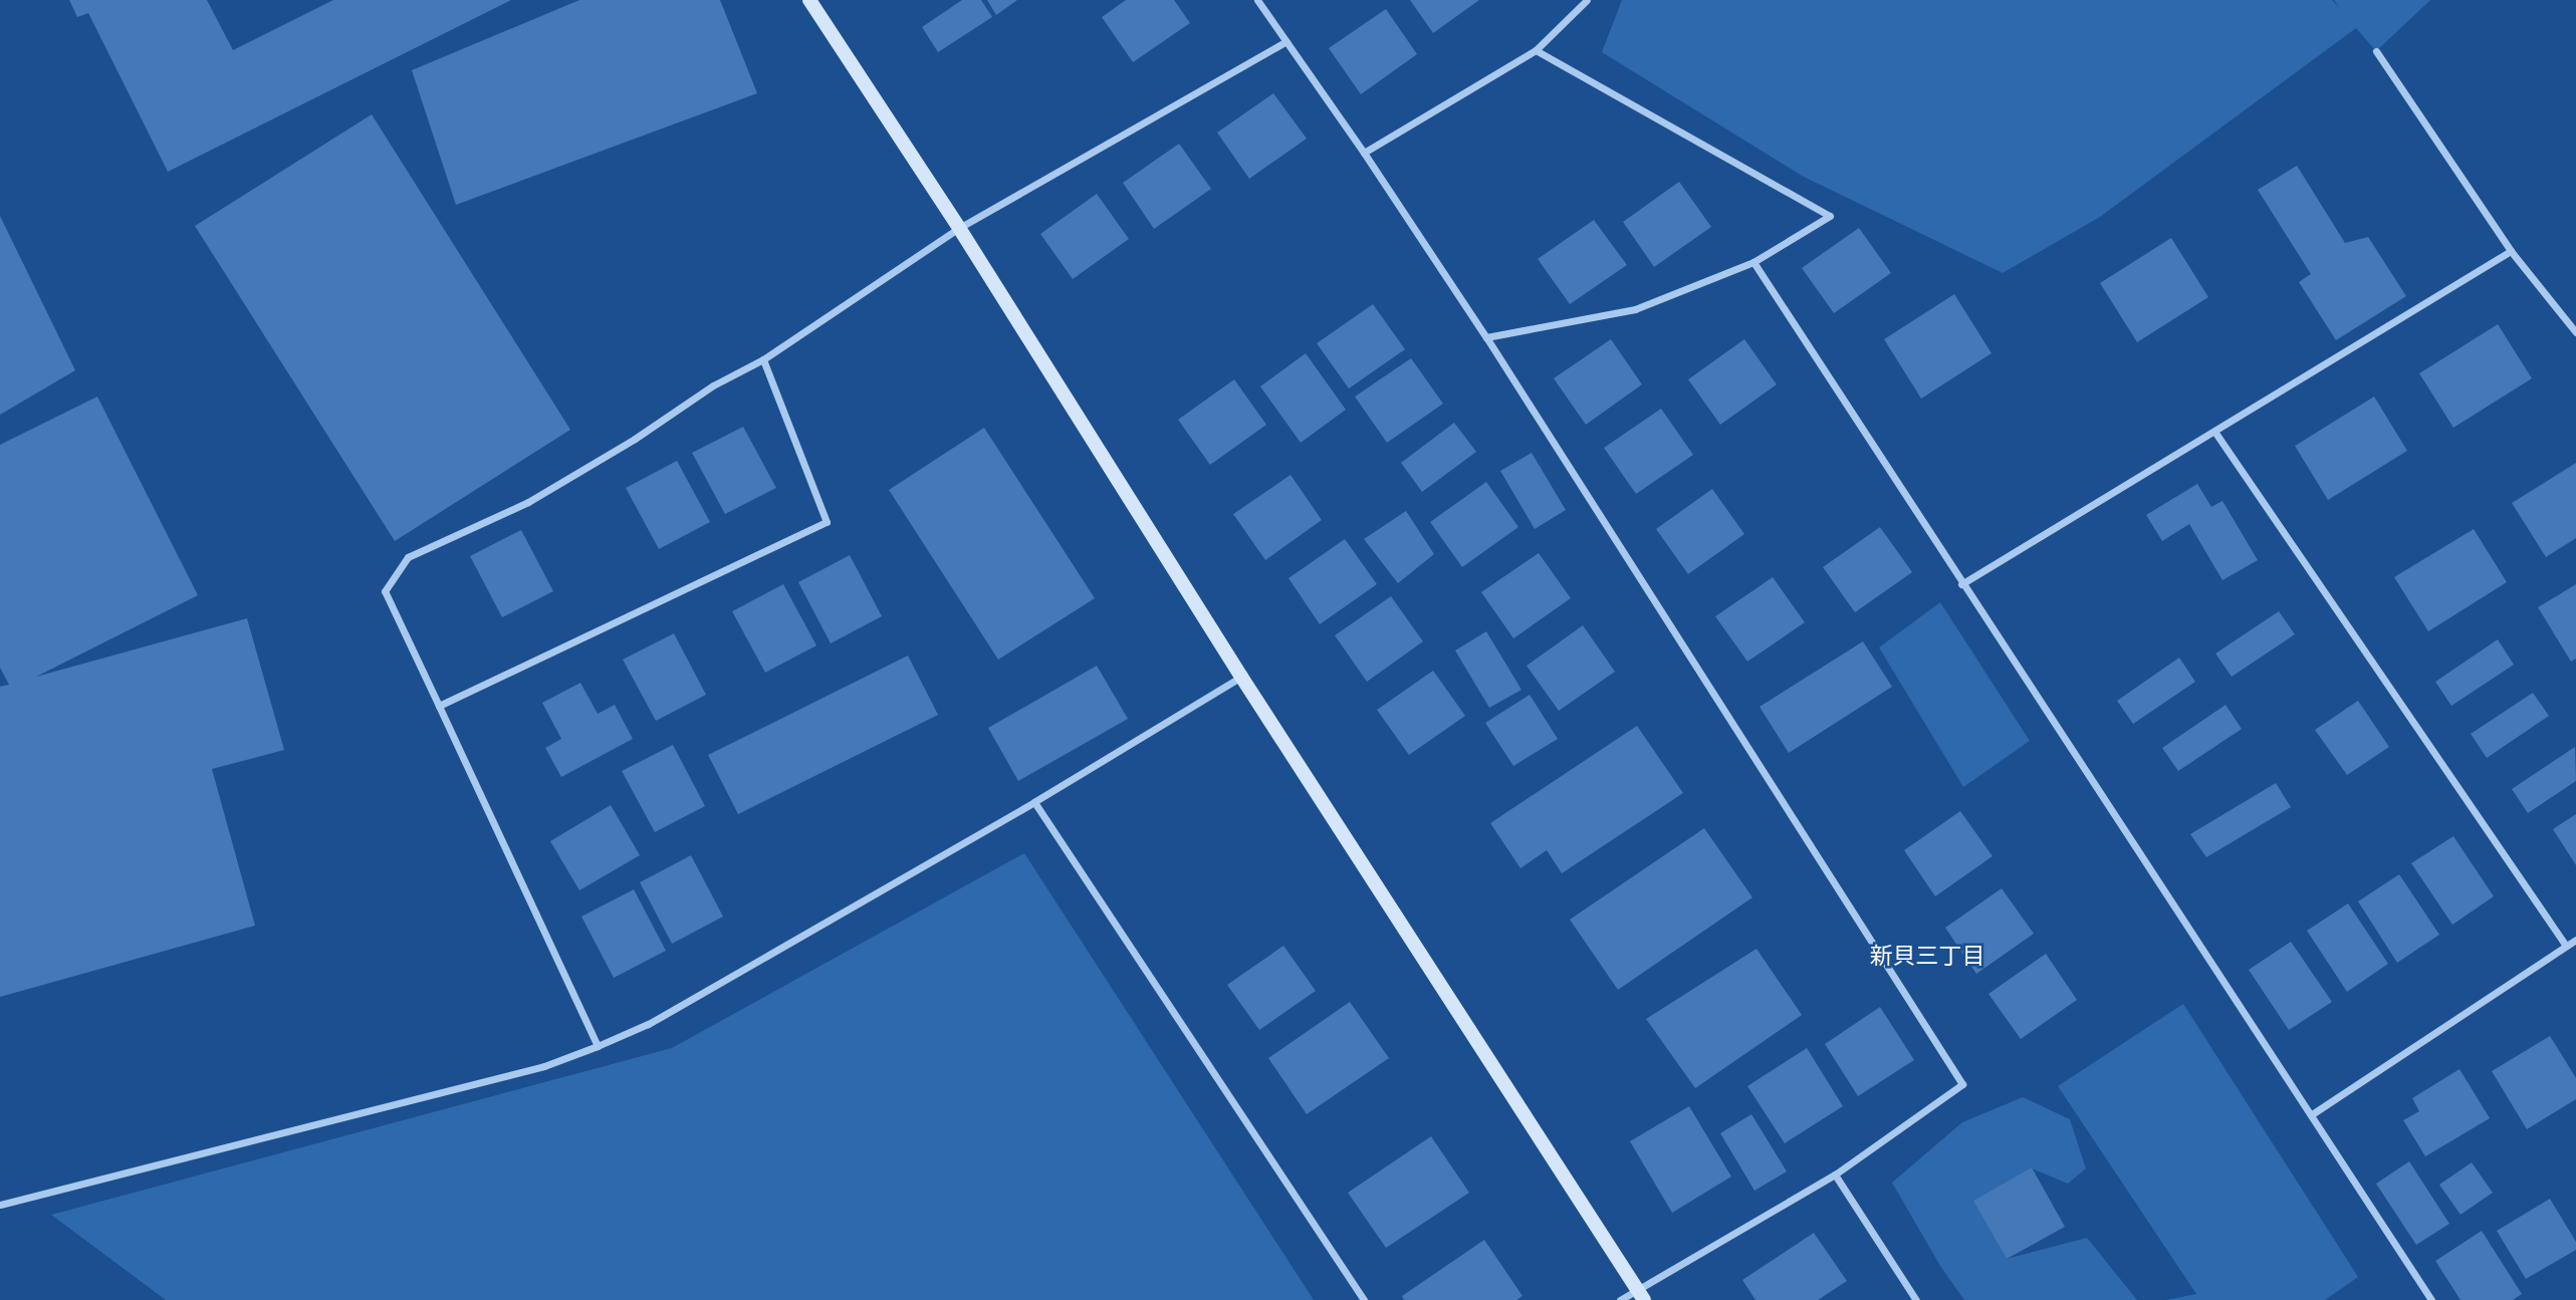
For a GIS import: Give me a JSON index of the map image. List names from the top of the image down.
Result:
{
  "districts": ["新貝三丁目"]
}
